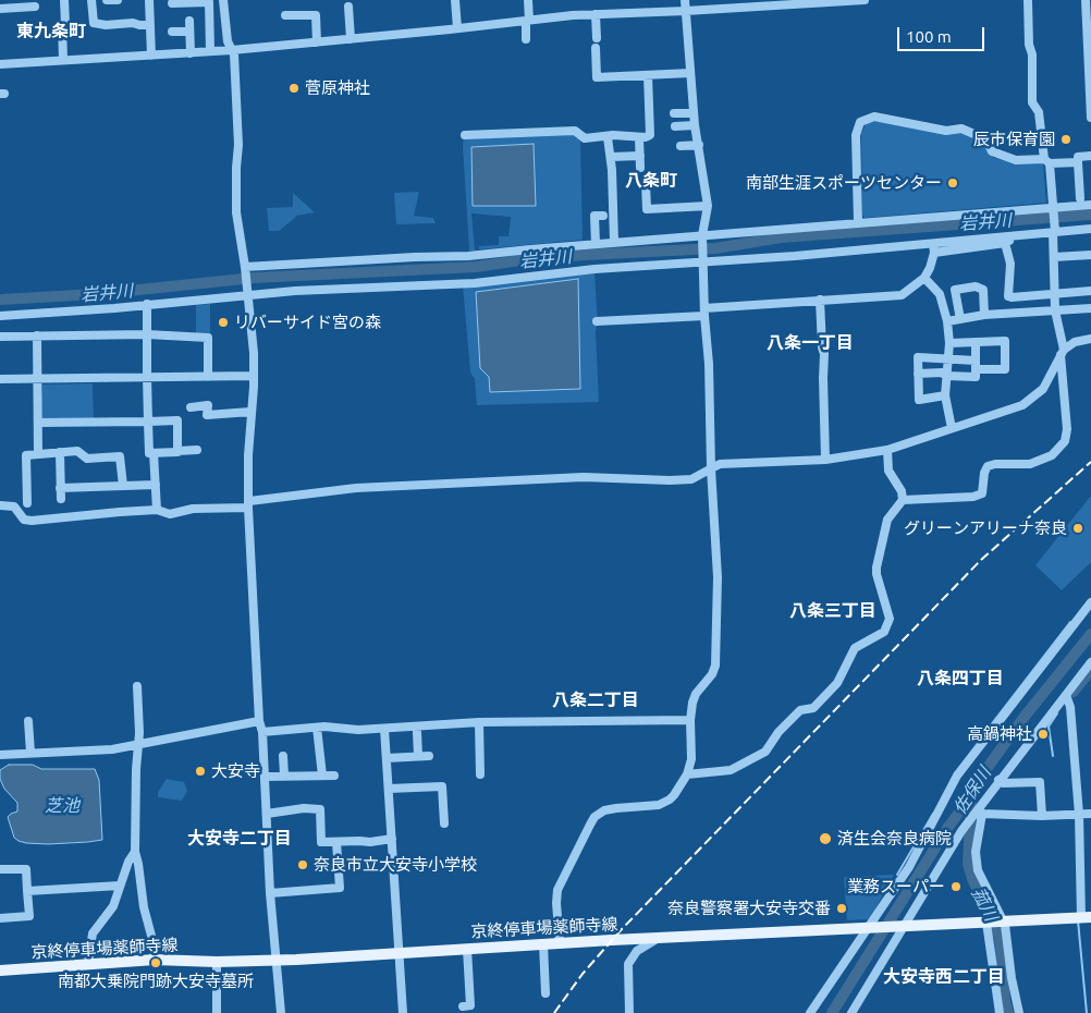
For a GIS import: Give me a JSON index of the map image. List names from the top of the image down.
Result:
{
  "streets": {
    "main road": ["京終停車場薬師寺線"]
  },
  "districts": [
    "東九条町",
    "八条町",
    "八条一丁目",
    "八条三丁目",
    "八条四丁目",
    "八条二丁目",
    "大安寺二丁目",
    "大安寺西二丁目"
  ],
  "water": [
    "岩井川",
    "佐保川",
    "芝池",
    "菰川"
  ],
  "places": [
    "菅原神社",
    "辰市保育園",
    "南部生涯スポーツセンター",
    "リバーサイド宮の森",
    "グリーンアリーナ奈良",
    "高鍋神社",
    "大安寺",
    "済生会奈良病院",
    "奈良市立大安寺小学校",
    "業務スーパー",
    "奈良警察署大安寺交番",
    "南都大乗院門跡大安寺墓所"
  ],
  "scale_bar": "100 m"
}
